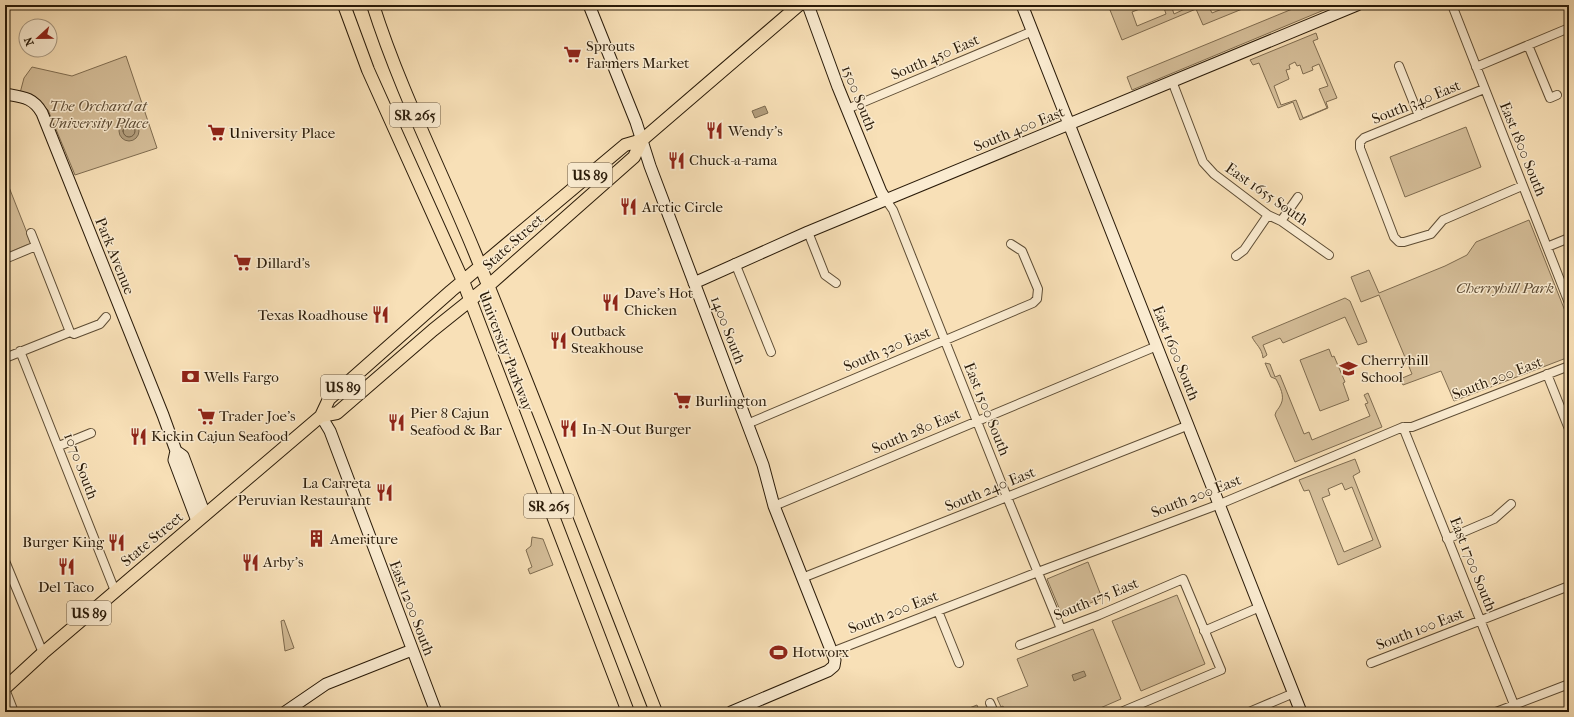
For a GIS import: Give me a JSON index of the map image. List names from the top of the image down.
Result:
{
  "streets": {
    "main road": [
      "SR 265",
      "US 89",
      "State Street",
      "University Parkway"
    ],
    "street": [
      "South 450 East",
      "1500 South",
      "South 340 East",
      "South 400 East",
      "East 1800 South",
      "East 1655 South",
      "Park Avenue",
      "1400 South",
      "South 320 East",
      "East 1600 South",
      "South 200 East",
      "East 1500 South",
      "South 280 East",
      "1070 South",
      "South 240 East",
      "East 1700 South",
      "South 175 East",
      "East 1200 South",
      "South 100 East"
    ]
  },
  "crossings": [
    ["South 450 East", "1500 South"],
    ["South 450 East", "East 1600 South"],
    ["1500 South", "South 400 East"],
    ["1500 South", "East 1500 South"],
    ["South 340 East", "East 1800 South"],
    ["South 400 East", "East 1655 South"],
    ["South 400 East", "1400 South"],
    ["South 400 East", "East 1600 South"],
    ["South 400 East", "East 1500 South"],
    ["State Street", "Park Avenue"],
    ["State Street", "1400 South"],
    ["State Street", "University Parkway"],
    ["State Street", "1070 South"],
    ["State Street", "East 1200 South"],
    ["1400 South", "South 320 East"],
    ["1400 South", "South 200 East"],
    ["1400 South", "South 280 East"],
    ["1400 South", "South 240 East"],
    ["South 320 East", "East 1500 South"],
    ["East 1600 South", "South 200 East"],
    ["East 1600 South", "South 280 East"],
    ["East 1600 South", "South 240 East"],
    ["South 200 East", "East 1500 South"],
    ["South 200 East", "East 1700 South"],
    ["East 1500 South", "South 280 East"],
    ["East 1500 South", "South 240 East"],
    ["East 1500 South", "South 175 East"],
    ["East 1700 South", "South 100 East"]
  ],
  "parks": ["The Orchard at University Place", "Cherryhill Park"],
  "places": {
    "supermarket": [
      "Sprouts Farmers Market",
      "University Place",
      "Dillard's",
      "Burlington",
      "Trader Joe's"
    ],
    "restaurant": [
      "Wendy's",
      "Chuck-a-rama",
      "Arctic Circle",
      "Dave's Hot Chicken",
      "Texas Roadhouse",
      "Outback Steakhouse",
      "Pier 8 Cajun Seafood & Bar",
      "In-N-Out Burger",
      "Kickin Cajun Seafood",
      "La Carreta Peruvian Restaurant",
      "Burger King",
      "Arby's",
      "Del Taco"
    ],
    "school or university": ["Cherryhill School"],
    "bank": ["Wells Fargo"],
    "building": ["Ameriture"],
    "sports": ["Hotworx"]
  },
  "north": "left"
}
